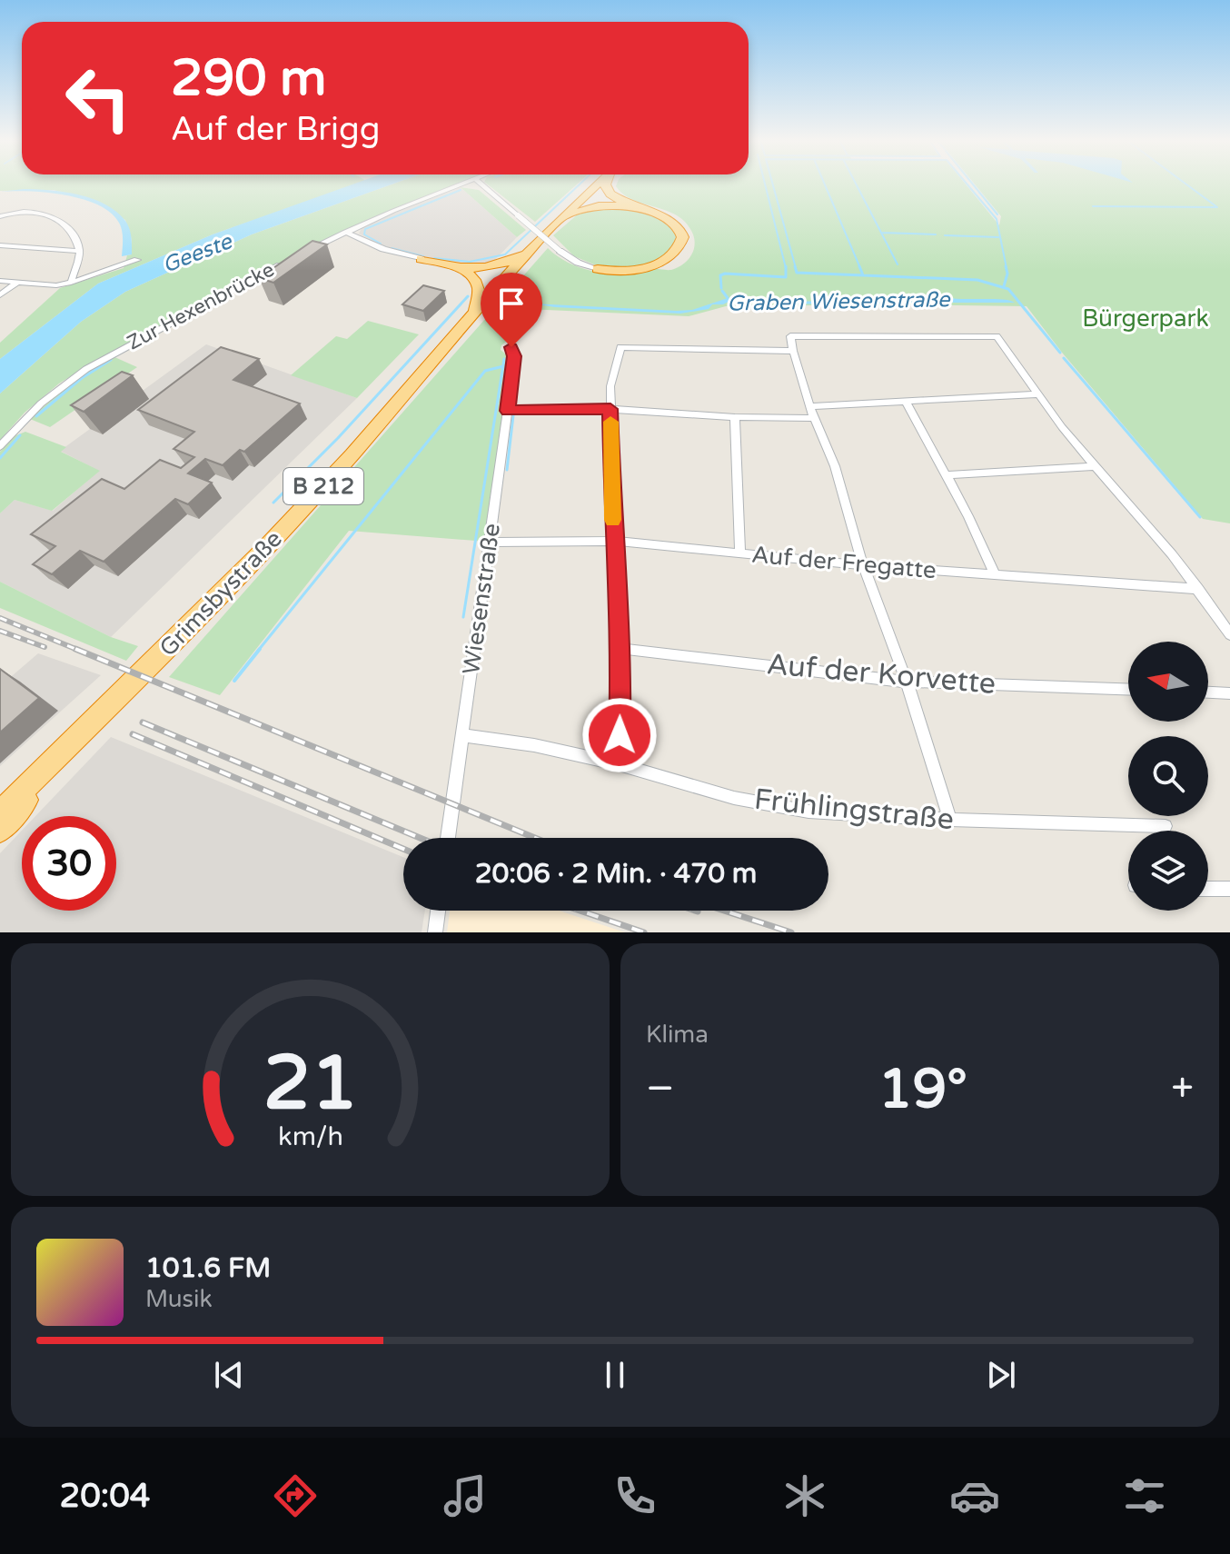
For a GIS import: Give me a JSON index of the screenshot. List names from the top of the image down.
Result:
{
  "streets": {
    "highway": ["B 212", "Grimsbystraße"],
    "street": [
      "Zur Hexenbrücke",
      "Auf der Fregatte",
      "Wiesenstraße",
      "Auf der Korvette",
      "Frühlingstraße"
    ]
  },
  "crossings": [
    ["Auf der Fregatte", "Wiesenstraße"],
    ["Wiesenstraße", "Frühlingstraße"]
  ],
  "water": ["Geeste", "Graben Wiesenstraße"],
  "parks": ["Bürgerpark"],
  "north": "left",
  "page": {
    "turn": ["290 m", "Auf der Brigg"],
    "limit": "30",
    "trip": "20:06 · 2 Min. · 470 m",
    "tile": "Klima",
    "heat": ["−", "19°", "+"],
    "song": ["101.6 FM", "Musik"],
    "tabs": "20:04",
    "gauge": ["21", "km/h"]
  }
}
